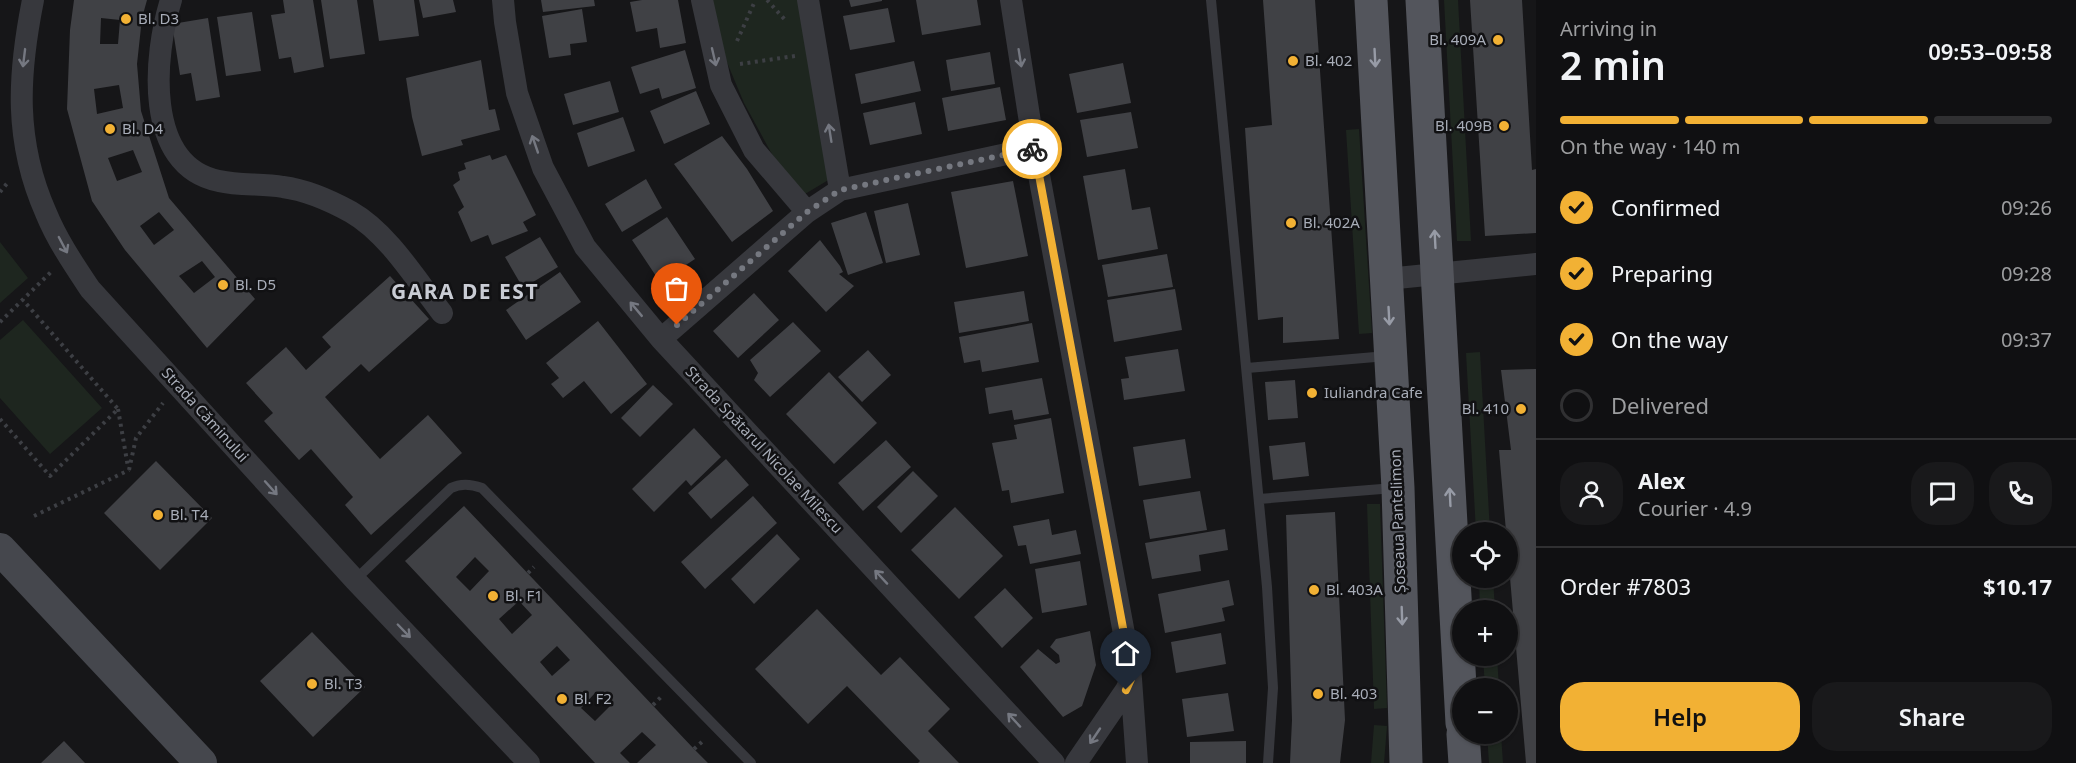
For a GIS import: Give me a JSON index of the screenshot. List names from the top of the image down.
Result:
{
  "streets": {
    "main road": ["Șoseaua Pantelimon"],
    "street": ["Strada Căminului", "Strada Spătarul Nicolae Milescu"]
  },
  "one_way": ["Strada Căminului"],
  "districts": ["GARA DE EST"],
  "places": [
    "Bl. D3",
    "Bl. 409A",
    "Bl. 402",
    "Bl. 409B",
    "Bl. D4",
    "Bl. 402A",
    "Bl. D5",
    "Iuliandra Cafe",
    "Bl. 410",
    "Bl. T4",
    "Bl. 403A",
    "Bl. F1",
    "Bl. T3",
    "Bl. 403",
    "Bl. F2"
  ],
  "page": {
    "heading": ["2 min", "Arriving in", "09:53–09:58"],
    "panel": [
      "Alex",
      "Courier · 4.9",
      "Order #7803",
      "$10.17"
    ],
    "bar": "On the way · 140 m",
    "list": [
      ["Confirmed", "09:26"],
      ["Preparing", "09:28"],
      ["On the way", "09:37"],
      "Delivered"
    ],
    "map_buttons": ["+", "−"],
    "buttons": ["Help", "Share"]
  }
}
